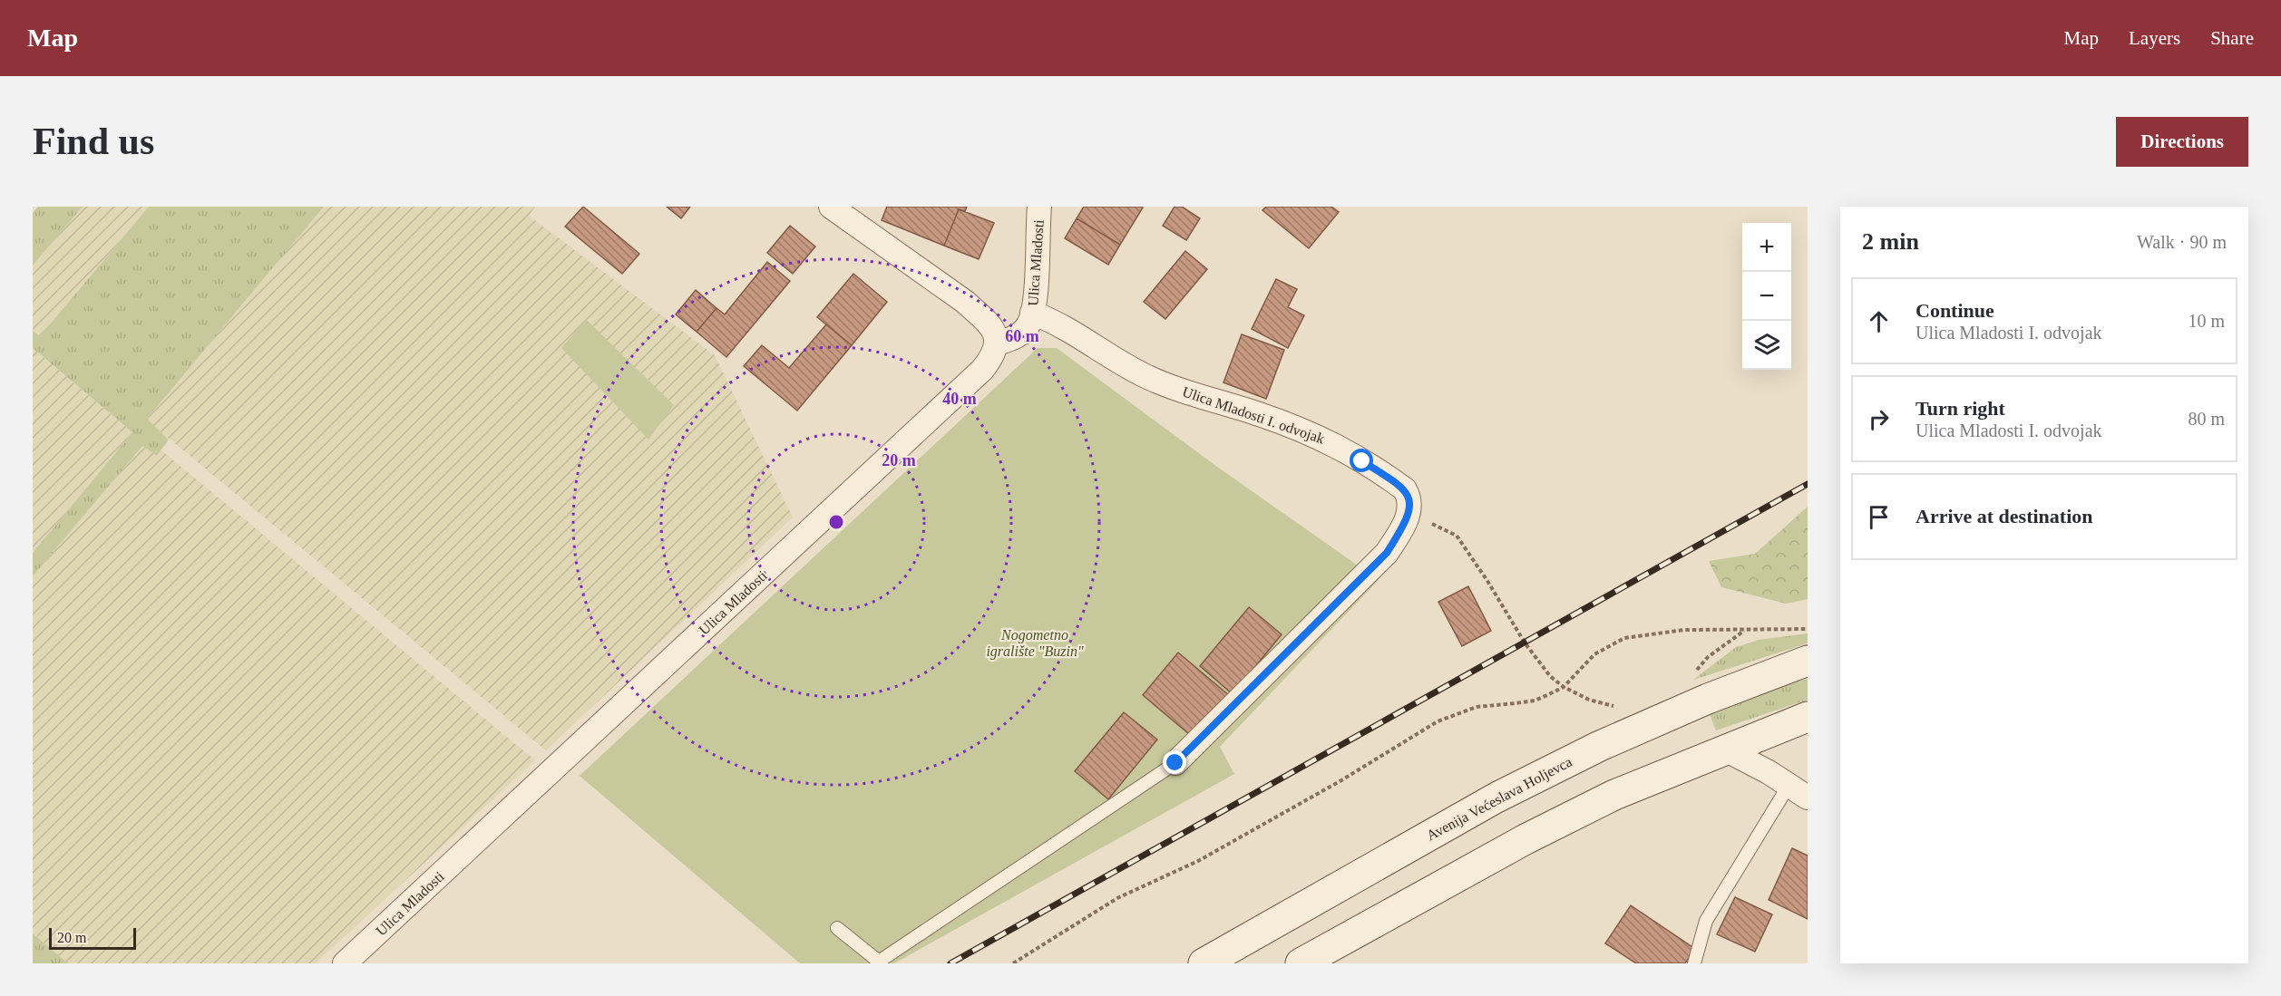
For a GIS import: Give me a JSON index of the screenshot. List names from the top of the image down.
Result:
{
  "streets": {
    "main road": ["Avenija Većeslava Holjevca"],
    "street": ["Ulica Mladosti", "Ulica Mladosti I. odvojak"]
  },
  "crossings": [
    ["Ulica Mladosti", "Ulica Mladosti I. odvojak"]
  ],
  "parks": ["Nogometno igralište \"Buzin\""],
  "scale_bar": "20 m",
  "page": {
    "header": "Map",
    "nav": ["Map", "Layers", "Share"],
    "buttons": "Directions",
    "title": "Find us",
    "heading": ["2 min", "Walk · 90 m"],
    "map_buttons": ["+", "−"],
    "list": [
      ["Continue", "Ulica Mladosti I. odvojak", "10 m"],
      ["Turn right", "Ulica Mladosti I. odvojak", "80 m"],
      "Arrive at destination"
    ],
    "scale": "20 m"
  },
  "rings": ["60 m", "40 m", "20 m"]
}
